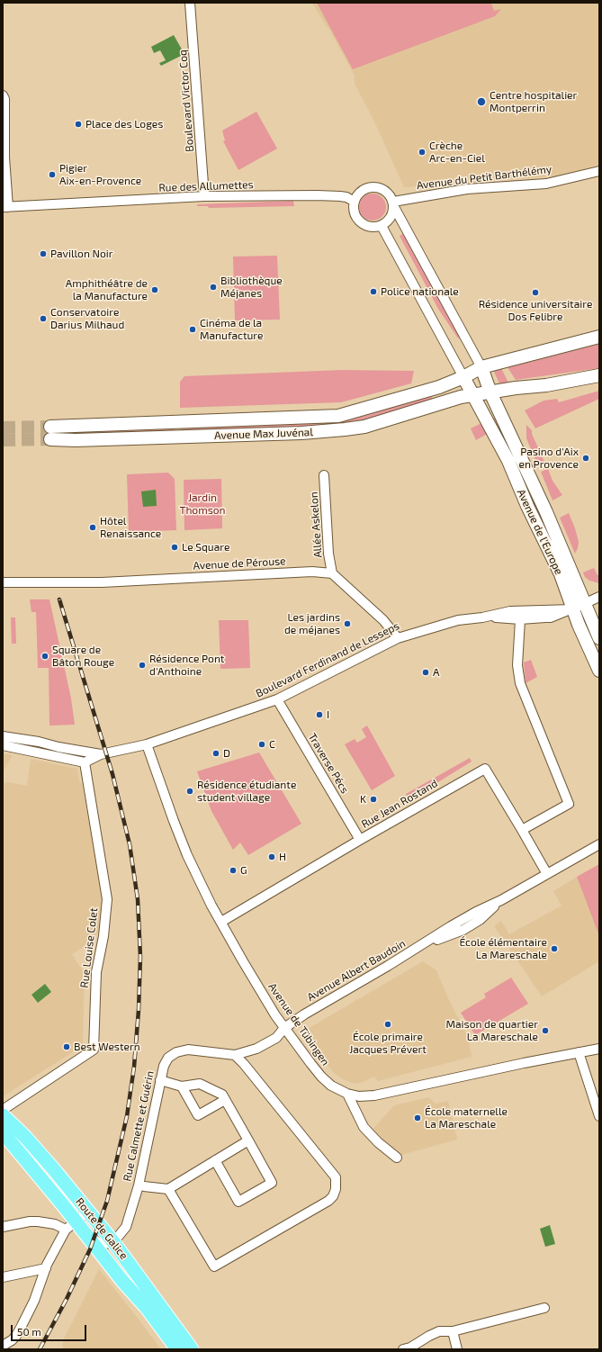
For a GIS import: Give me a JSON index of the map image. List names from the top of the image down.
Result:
{
  "streets": {
    "main road": ["Avenue Max Juvénal", "Avenue de l'Europe", "Route de Galice"],
    "street": [
      "Boulevard Victor Coq",
      "Avenue du Petit Barthélémy",
      "Rue des Allumettes",
      "Allée Askelon",
      "Avenue de Pérouse",
      "Boulevard Ferdinand de Lesseps",
      "Traverse Pécs",
      "Rue Jean Rostand",
      "Rue Louise Colet",
      "Avenue Albert Baudoin",
      "Avenue de Tübingen",
      "Rue Calmette et Guérin"
    ]
  },
  "crossings": [
    ["Boulevard Victor Coq", "Rue des Allumettes"],
    ["Avenue du Petit Barthélémy", "Rue des Allumettes"],
    ["Avenue Max Juvénal", "Avenue de l'Europe"],
    ["Allée Askelon", "Avenue de Pérouse"],
    ["Avenue de l'Europe", "Boulevard Ferdinand de Lesseps"],
    ["Boulevard Ferdinand de Lesseps", "Traverse Pécs"],
    ["Boulevard Ferdinand de Lesseps", "Avenue de Tübingen"],
    ["Traverse Pécs", "Rue Jean Rostand"],
    ["Rue Jean Rostand", "Avenue Albert Baudoin"],
    ["Rue Jean Rostand", "Avenue de Tübingen"],
    ["Avenue Albert Baudoin", "Avenue de Tübingen"],
    ["Avenue Albert Baudoin", "Rue Calmette et Guérin"],
    ["Avenue de Tübingen", "Rue Calmette et Guérin"],
    ["Rue Calmette et Guérin", "Route de Galice"]
  ],
  "parks": ["Jardin Thomson"],
  "places": [
    "Centre hospitalier Montperrin",
    "Place des Loges",
    "Crèche Arc-en-Ciel",
    "Pigier Aix-en-Provence",
    "Pavillon Noir",
    "Bibliothèque Méjanes",
    "Amphithéâtre de la Manufacture",
    "Police nationale",
    "Résidence universitaire Dos Felibre",
    "Conservatoire Darius Milhaud",
    "Cinéma de la Manufacture",
    "Pasino d'Aix en Provence",
    "Hôtel Renaissance",
    "Le Square",
    "Les jardins de méjanes",
    "Square de Bâton Rouge",
    "Résidence Pont d'Anthoine",
    "A",
    "I",
    "C",
    "D",
    "Résidence étudiante student village",
    "K",
    "H",
    "G",
    "École élémentaire La Mareschale",
    "École primaire Jacques Prévert",
    "Maison de quartier La Mareschale",
    "Best Western",
    "École maternelle La Mareschale"
  ],
  "scale_bar": "50 m"
}
